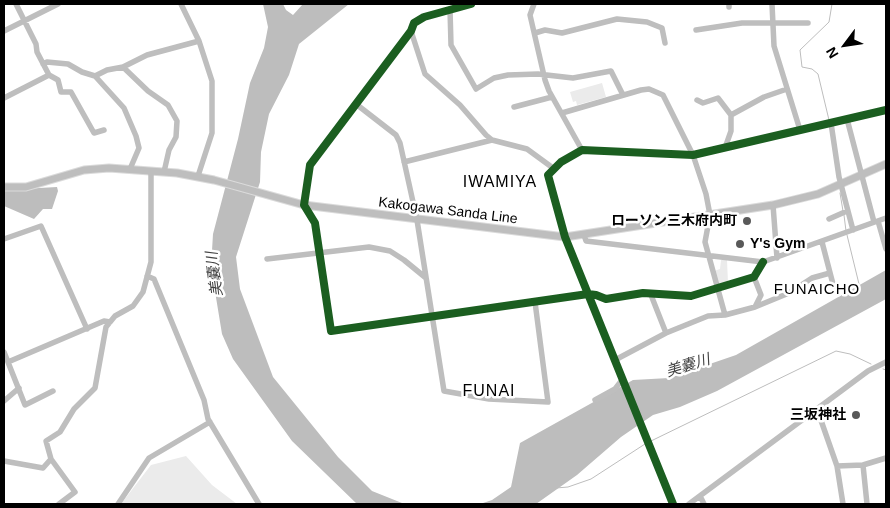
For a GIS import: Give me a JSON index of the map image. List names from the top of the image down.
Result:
{
  "streets": {
    "main road": ["Kakogawa Sanda Line"]
  },
  "districts": ["IWAMIYA", "FUNAICHO", "FUNAI"],
  "water": ["美嚢川"],
  "places": ["ローソン三木府内町", "Y's Gym", "三坂神社"],
  "north": "bottom left"
}
